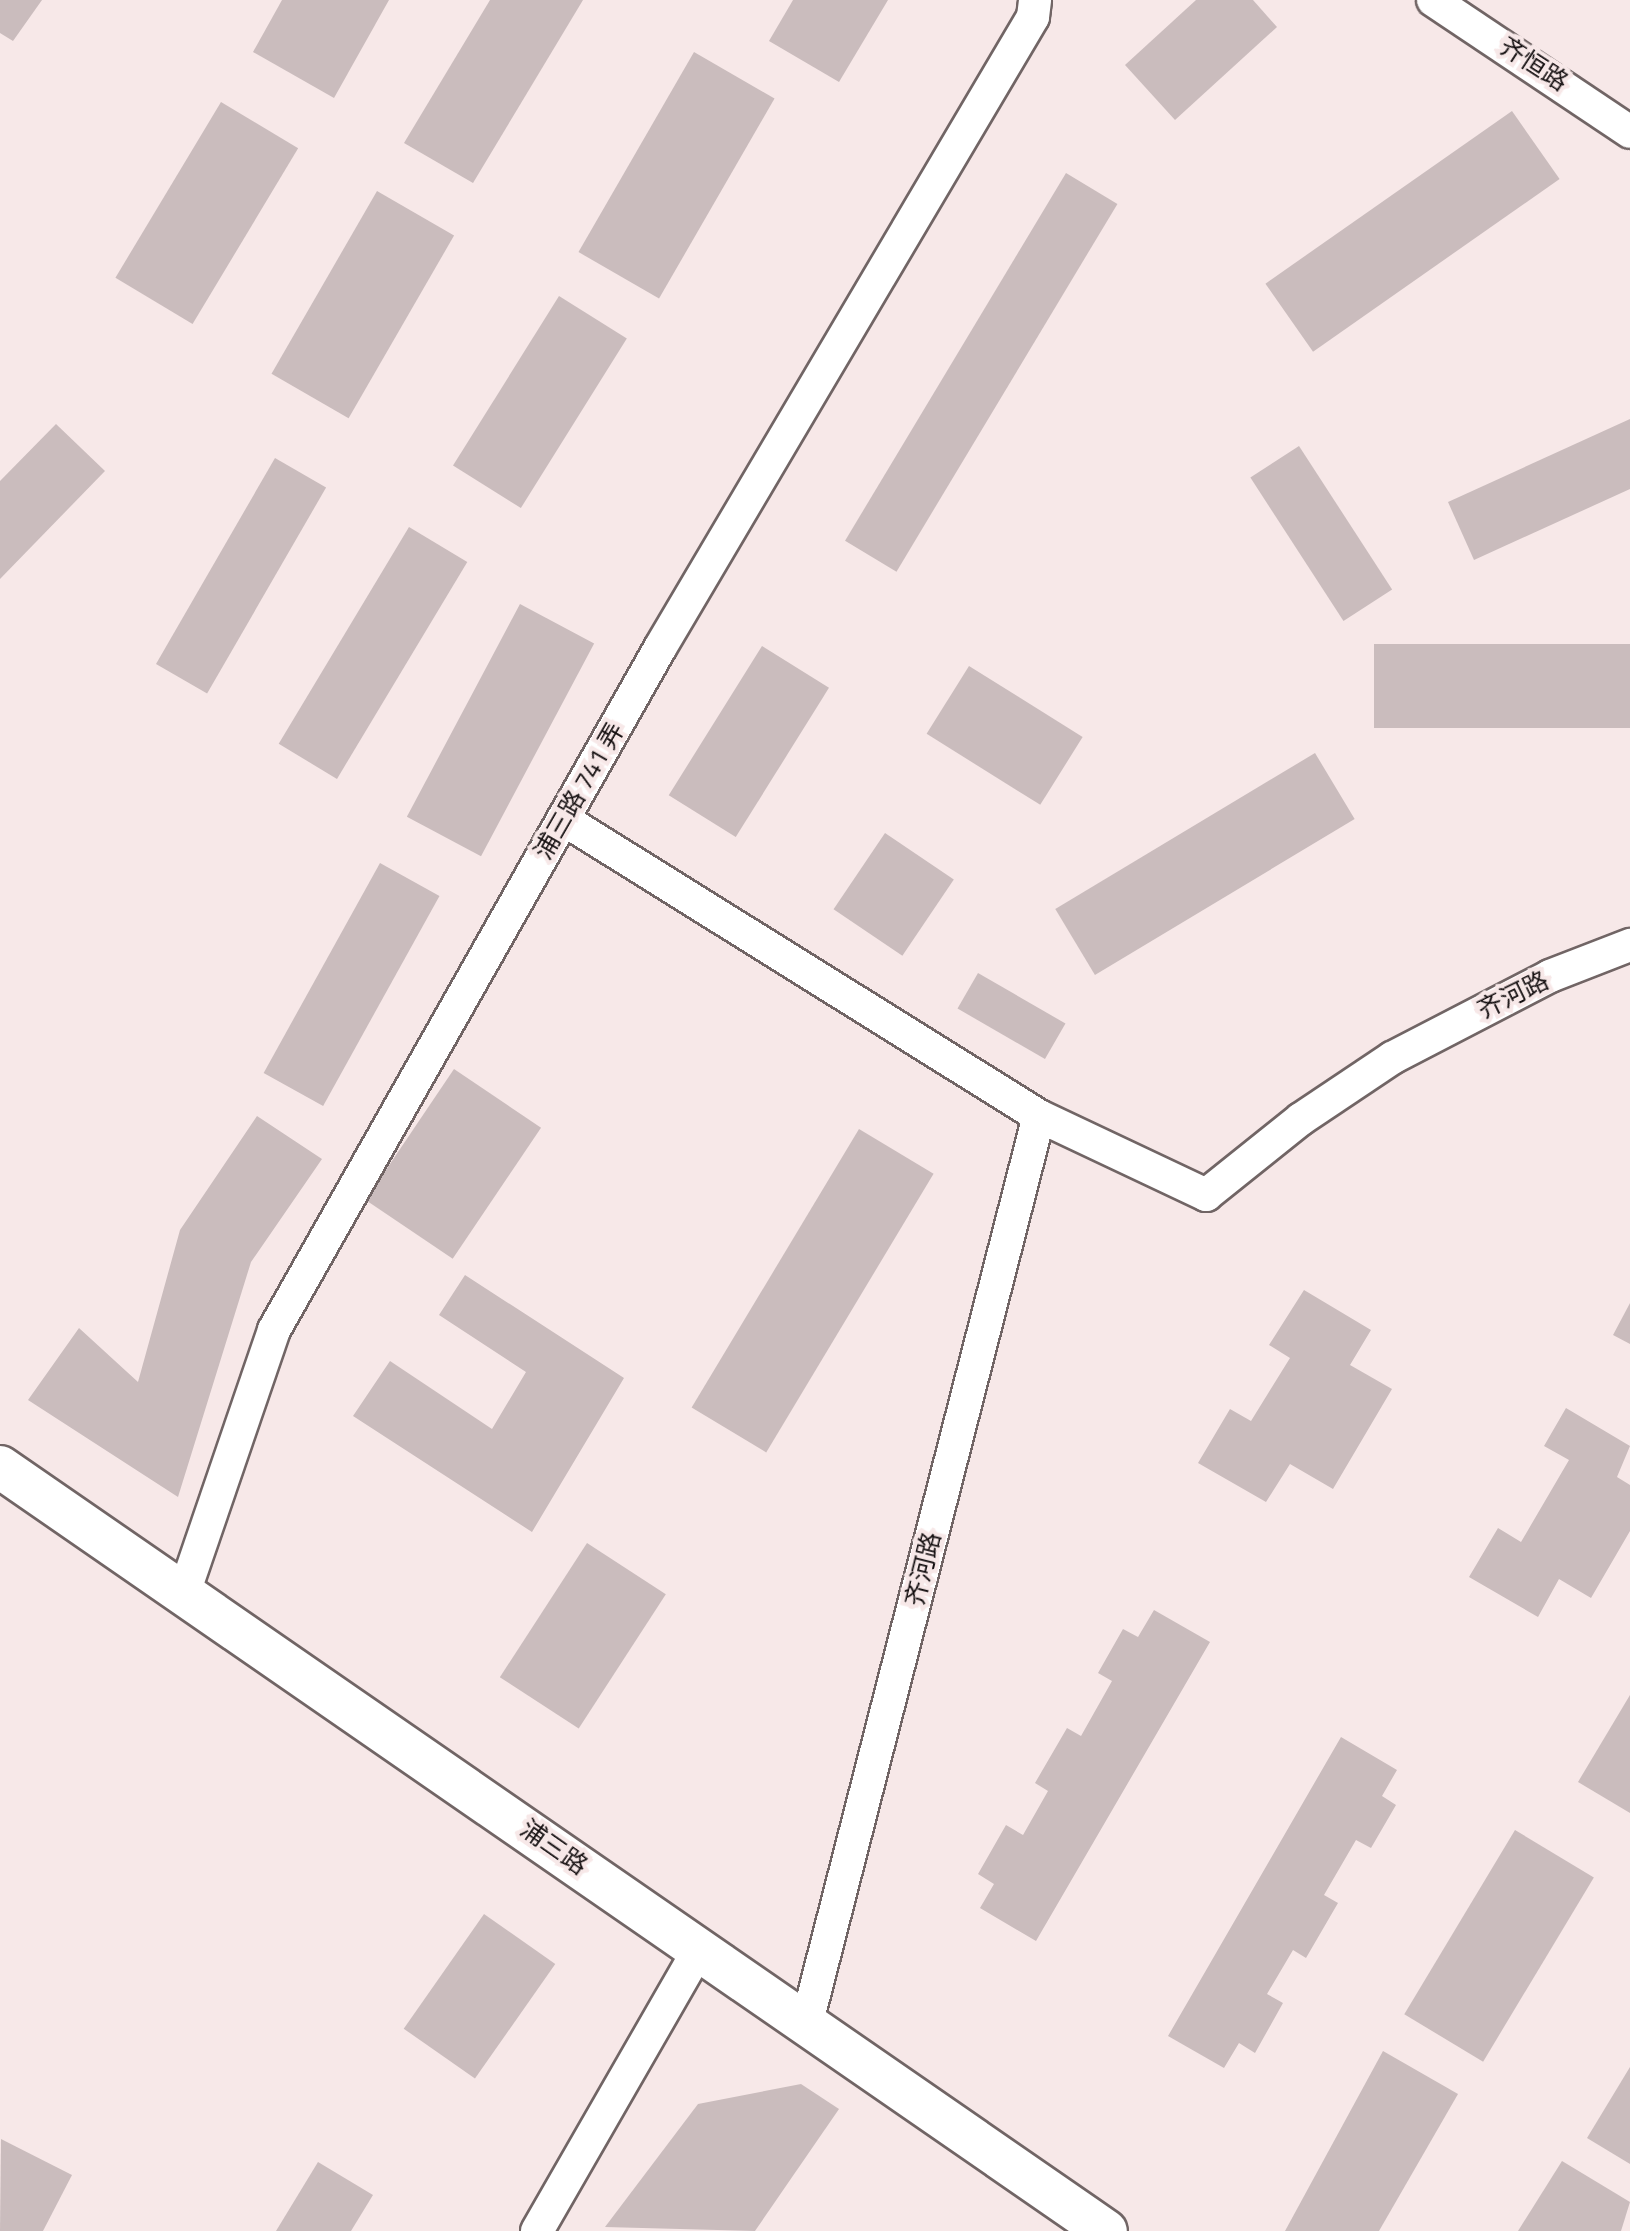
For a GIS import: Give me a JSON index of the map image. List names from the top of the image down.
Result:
{
  "streets": {
    "street": [
      "齐恒路",
      "浦三路 741 弄",
      "齐河路",
      "浦三路"
    ]
  },
  "crossings": [
    ["浦三路 741 弄", "浦三路"],
    ["齐河路", "浦三路"]
  ]
}
